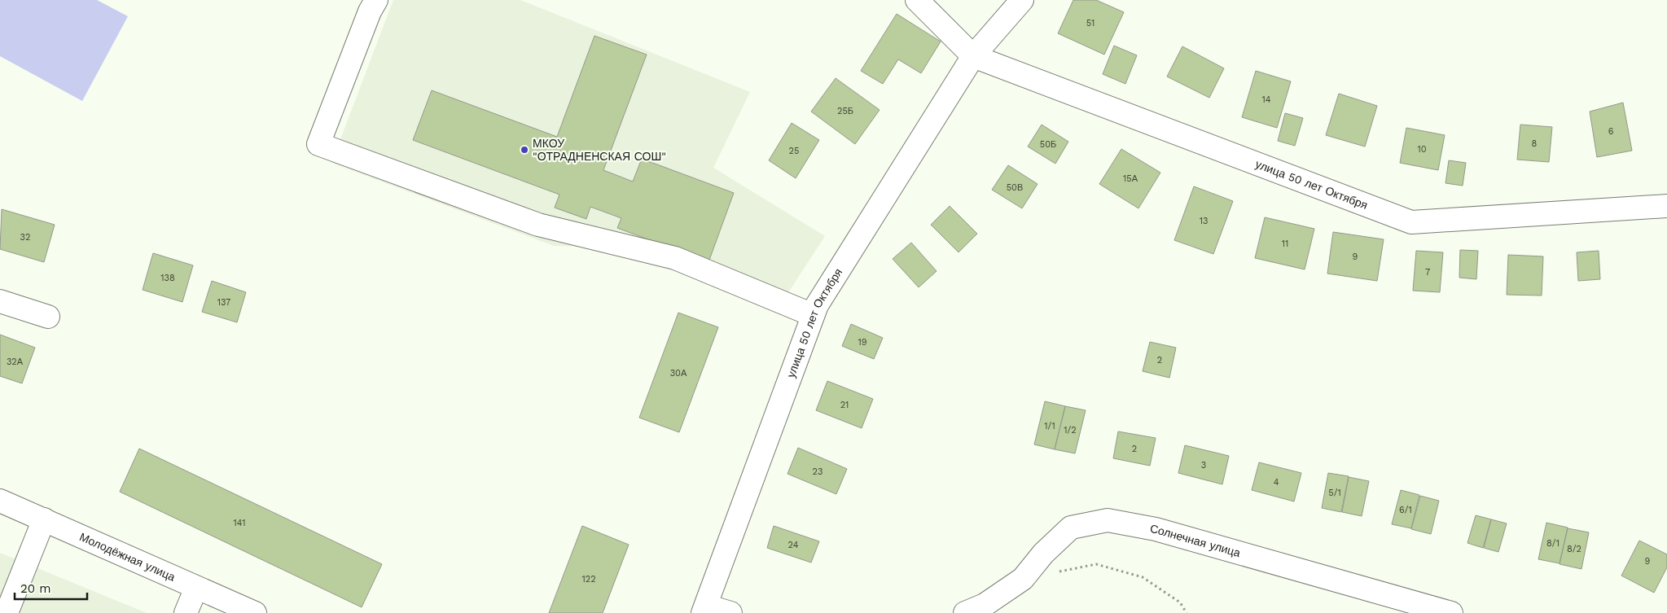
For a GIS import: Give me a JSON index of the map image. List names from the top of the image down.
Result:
{
  "streets": {
    "street": ["улица 50 лет Октября", "Солнечная улица", "Молодёжная улица"]
  },
  "places": ["МКОУ \"ОТРАДНЕНСКАЯ СОШ\""],
  "house_numbers": [
    "51",
    "14",
    "25Б",
    "6",
    "8",
    "50Б",
    "10",
    "25",
    "15А",
    "50В",
    "13",
    "32",
    "11",
    "9",
    "7",
    "138",
    "137",
    "19",
    "2",
    "32А",
    "30А",
    "21",
    "1/1",
    "1/2",
    "2",
    "3",
    "23",
    "4",
    "5/1",
    "6/1",
    "141",
    "8/1",
    "24",
    "8/2",
    "9",
    "122"
  ],
  "scale_bar": "20 m"
}
